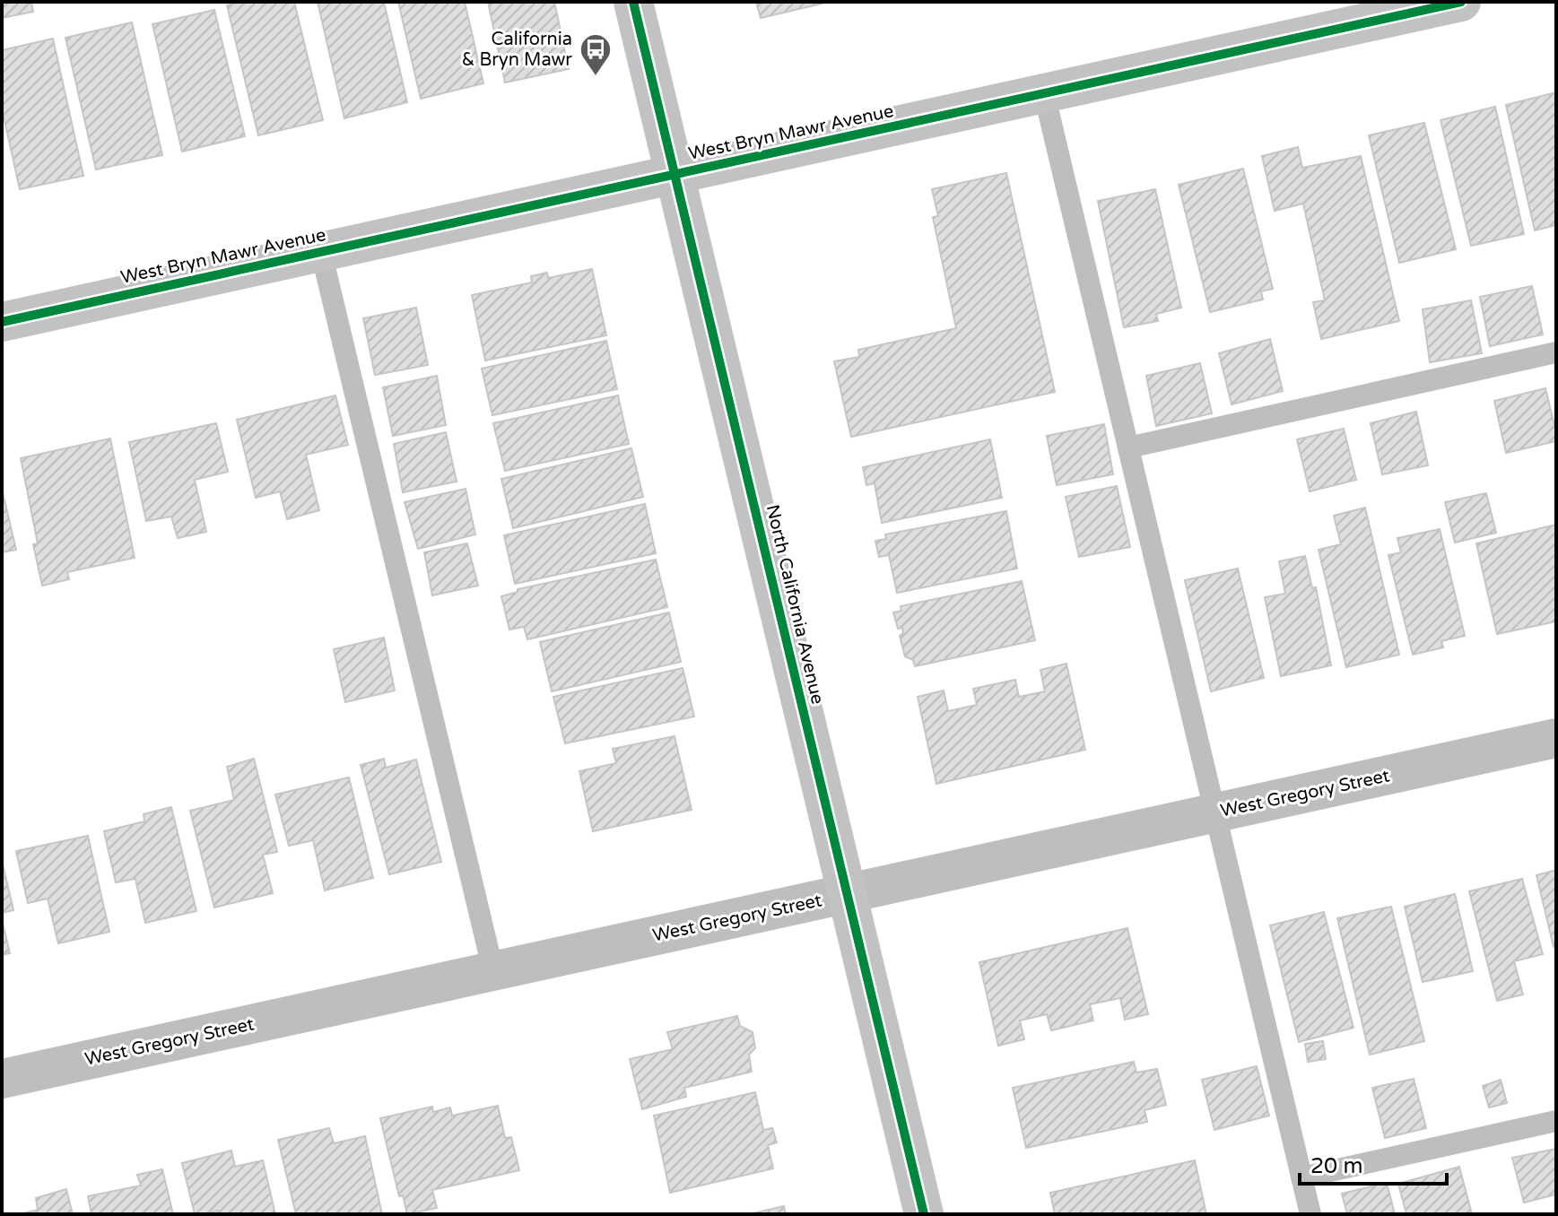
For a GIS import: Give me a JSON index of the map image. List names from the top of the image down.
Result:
{
  "streets": {
    "street": ["West Bryn Mawr Avenue", "North California Avenue", "West Gregory Street"]
  },
  "crossings": [
    ["West Bryn Mawr Avenue", "North California Avenue"],
    ["North California Avenue", "West Gregory Street"]
  ],
  "places": {
    "bus stop": ["California & Bryn Mawr"]
  },
  "scale_bar": "20 m"
}
